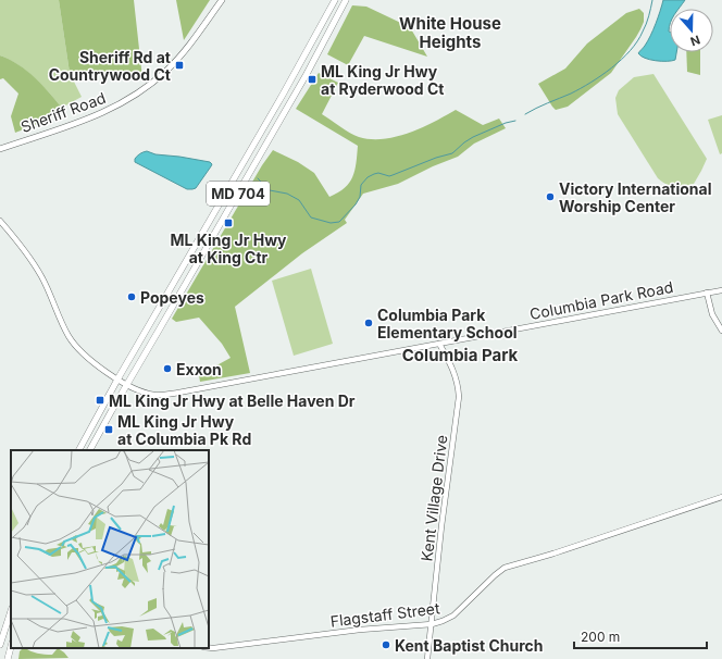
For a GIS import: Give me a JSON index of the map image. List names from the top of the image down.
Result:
{
  "streets": {
    "main road": ["Sheriff Road", "MD 704"],
    "street": ["Columbia Park Road", "Kent Village Drive", "Flagstaff Street"]
  },
  "crossings": [
    ["MD 704", "Columbia Park Road"],
    ["Columbia Park Road", "Kent Village Drive"],
    ["Kent Village Drive", "Flagstaff Street"]
  ],
  "districts": ["White House Heights", "Columbia Park"],
  "places": {
    "transit": [
      "Sheriff Rd at Countrywood Ct",
      "ML King Jr Hwy at Ryderwood Ct",
      "ML King Jr Hwy at King Ctr",
      "ML King Jr Hwy at Belle Haven Dr",
      "ML King Jr Hwy at Columbia Pk Rd"
    ],
    "other": [
      "Victory International Worship Center",
      "Popeyes",
      "Columbia Park Elementary School",
      "Exxon",
      "Kent Baptist Church"
    ]
  },
  "scale_bar": "200 m",
  "north": "bottom"
}
